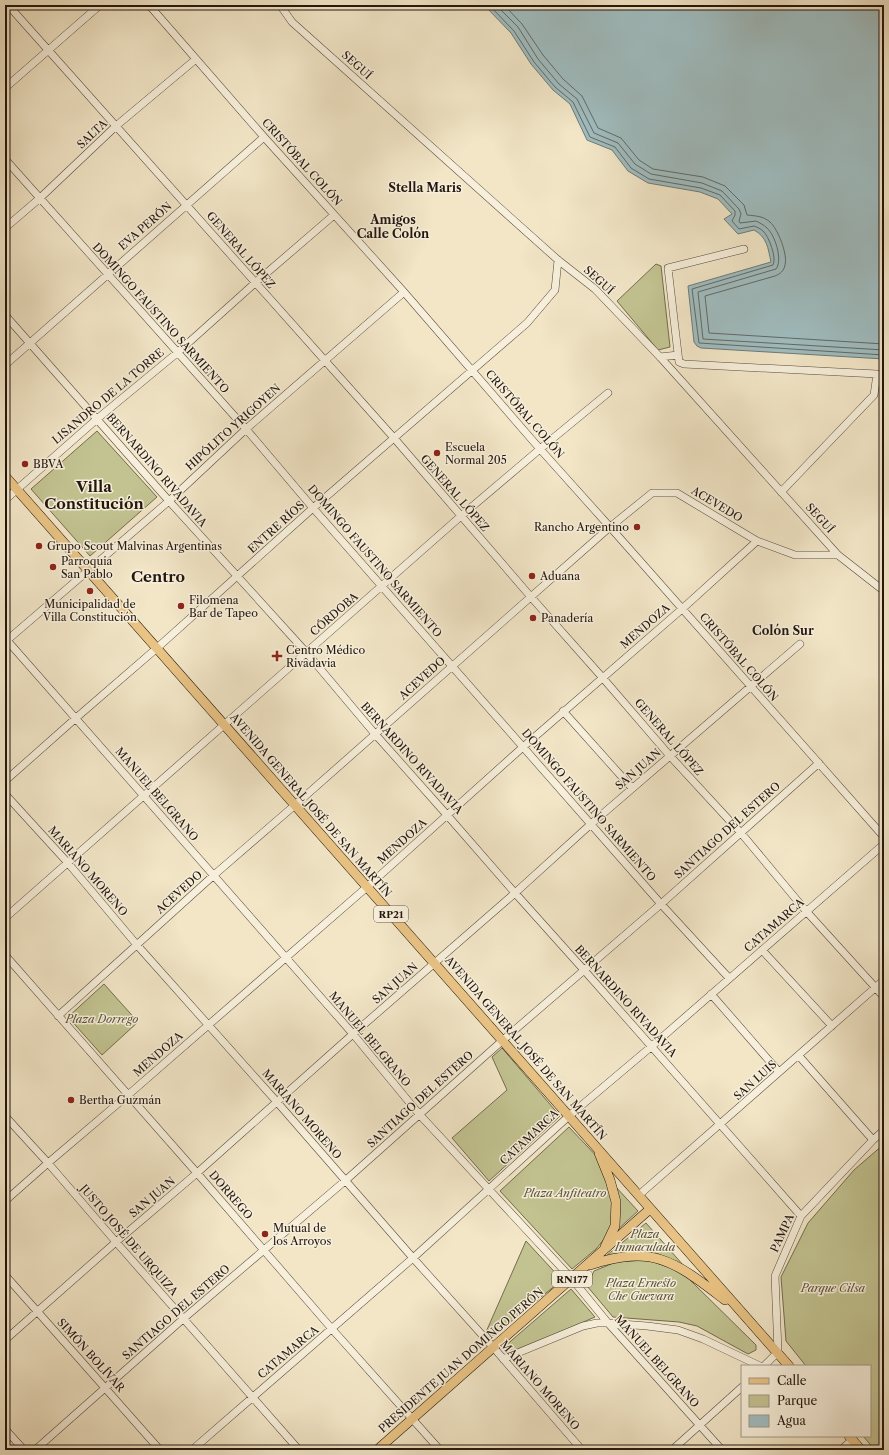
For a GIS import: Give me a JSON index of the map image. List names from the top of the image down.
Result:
{
  "streets": {
    "main road": [
      "AVENIDA GENERAL JOSÉ DE SAN MARTÍN",
      "RP21",
      "RN177",
      "PRESIDENTE JUAN DOMINGO PERÓN"
    ],
    "street": [
      "SEGUÍ",
      "SALTA",
      "CRISTÓBAL COLÓN",
      "EVA PERÓN",
      "GENERAL LÓPEZ",
      "DOMINGO FAUSTINO SARMIENTO",
      "LISANDRO DE LA TORRE",
      "HIPÓLITO YRIGOYEN",
      "BERNARDINO RIVADAVIA",
      "ACEVEDO",
      "ENTRE RÍOS",
      "CÓRDOBA",
      "MENDOZA",
      "SAN JUAN",
      "MANUEL BELGRANO",
      "SANTIAGO DEL ESTERO",
      "MARIANO MORENO",
      "CATAMARCA",
      "SAN LUIS",
      "DORREGO",
      "PAMPA",
      "JUSTO JOSÉ DE URQUIZA",
      "SIMÓN BOLÍVAR"
    ]
  },
  "crossings": [
    ["SEGUÍ", "ACEVEDO"],
    ["SEGUÍ", "ENTRE RÍOS"],
    ["SALTA", "CRISTÓBAL COLÓN"],
    ["SALTA", "GENERAL LÓPEZ"],
    ["SALTA", "DOMINGO FAUSTINO SARMIENTO"],
    ["CRISTÓBAL COLÓN", "EVA PERÓN"],
    ["CRISTÓBAL COLÓN", "LISANDRO DE LA TORRE"],
    ["CRISTÓBAL COLÓN", "HIPÓLITO YRIGOYEN"],
    ["CRISTÓBAL COLÓN", "ACEVEDO"],
    ["CRISTÓBAL COLÓN", "ENTRE RÍOS"],
    ["CRISTÓBAL COLÓN", "CÓRDOBA"],
    ["CRISTÓBAL COLÓN", "MENDOZA"],
    ["CRISTÓBAL COLÓN", "SAN JUAN"],
    ["CRISTÓBAL COLÓN", "SANTIAGO DEL ESTERO"],
    ["EVA PERÓN", "GENERAL LÓPEZ"],
    ["EVA PERÓN", "DOMINGO FAUSTINO SARMIENTO"],
    ["EVA PERÓN", "BERNARDINO RIVADAVIA"],
    ["GENERAL LÓPEZ", "LISANDRO DE LA TORRE"],
    ["GENERAL LÓPEZ", "HIPÓLITO YRIGOYEN"],
    ["GENERAL LÓPEZ", "ACEVEDO"],
    ["GENERAL LÓPEZ", "ENTRE RÍOS"],
    ["GENERAL LÓPEZ", "CÓRDOBA"],
    ["GENERAL LÓPEZ", "MENDOZA"],
    ["GENERAL LÓPEZ", "SAN JUAN"],
    ["GENERAL LÓPEZ", "SANTIAGO DEL ESTERO"],
    ["GENERAL LÓPEZ", "CATAMARCA"],
    ["GENERAL LÓPEZ", "SAN LUIS"],
    ["DOMINGO FAUSTINO SARMIENTO", "LISANDRO DE LA TORRE"],
    ["DOMINGO FAUSTINO SARMIENTO", "HIPÓLITO YRIGOYEN"],
    ["DOMINGO FAUSTINO SARMIENTO", "ACEVEDO"],
    ["DOMINGO FAUSTINO SARMIENTO", "ENTRE RÍOS"],
    ["DOMINGO FAUSTINO SARMIENTO", "CÓRDOBA"],
    ["DOMINGO FAUSTINO SARMIENTO", "MENDOZA"],
    ["DOMINGO FAUSTINO SARMIENTO", "SAN JUAN"],
    ["DOMINGO FAUSTINO SARMIENTO", "SANTIAGO DEL ESTERO"],
    ["DOMINGO FAUSTINO SARMIENTO", "CATAMARCA"],
    ["LISANDRO DE LA TORRE", "BERNARDINO RIVADAVIA"],
    ["LISANDRO DE LA TORRE", "AVENIDA GENERAL JOSÉ DE SAN MARTÍN"],
    ["HIPÓLITO YRIGOYEN", "BERNARDINO RIVADAVIA"],
    ["HIPÓLITO YRIGOYEN", "MANUEL BELGRANO"],
    ["HIPÓLITO YRIGOYEN", "AVENIDA GENERAL JOSÉ DE SAN MARTÍN"],
    ["BERNARDINO RIVADAVIA", "ACEVEDO"],
    ["BERNARDINO RIVADAVIA", "ENTRE RÍOS"],
    ["BERNARDINO RIVADAVIA", "CÓRDOBA"],
    ["BERNARDINO RIVADAVIA", "MENDOZA"],
    ["BERNARDINO RIVADAVIA", "SAN JUAN"],
    ["BERNARDINO RIVADAVIA", "SANTIAGO DEL ESTERO"],
    ["BERNARDINO RIVADAVIA", "CATAMARCA"],
    ["BERNARDINO RIVADAVIA", "SAN LUIS"],
    ["BERNARDINO RIVADAVIA", "PAMPA"],
    ["ACEVEDO", "MENDOZA"],
    ["ACEVEDO", "MANUEL BELGRANO"],
    ["ACEVEDO", "AVENIDA GENERAL JOSÉ DE SAN MARTÍN"],
    ["ACEVEDO", "MARIANO MORENO"],
    ["ACEVEDO", "DORREGO"],
    ["ENTRE RÍOS", "MANUEL BELGRANO"],
    ["ENTRE RÍOS", "AVENIDA GENERAL JOSÉ DE SAN MARTÍN"],
    ["CÓRDOBA", "MANUEL BELGRANO"],
    ["CÓRDOBA", "AVENIDA GENERAL JOSÉ DE SAN MARTÍN"],
    ["CÓRDOBA", "MARIANO MORENO"],
    ["MENDOZA", "MANUEL BELGRANO"],
    ["MENDOZA", "AVENIDA GENERAL JOSÉ DE SAN MARTÍN"],
    ["MENDOZA", "MARIANO MORENO"],
    ["MENDOZA", "DORREGO"],
    ["MENDOZA", "JUSTO JOSÉ DE URQUIZA"],
    ["SAN JUAN", "MANUEL BELGRANO"],
    ["SAN JUAN", "AVENIDA GENERAL JOSÉ DE SAN MARTÍN"],
    ["SAN JUAN", "MARIANO MORENO"],
    ["SAN JUAN", "DORREGO"],
    ["SAN JUAN", "JUSTO JOSÉ DE URQUIZA"],
    ["SAN JUAN", "SIMÓN BOLÍVAR"],
    ["MANUEL BELGRANO", "SANTIAGO DEL ESTERO"],
    ["MANUEL BELGRANO", "CATAMARCA"],
    ["MANUEL BELGRANO", "PRESIDENTE JUAN DOMINGO PERÓN"],
    ["AVENIDA GENERAL JOSÉ DE SAN MARTÍN", "SANTIAGO DEL ESTERO"],
    ["AVENIDA GENERAL JOSÉ DE SAN MARTÍN", "CATAMARCA"],
    ["AVENIDA GENERAL JOSÉ DE SAN MARTÍN", "SAN LUIS"],
    ["AVENIDA GENERAL JOSÉ DE SAN MARTÍN", "PAMPA"],
    ["AVENIDA GENERAL JOSÉ DE SAN MARTÍN", "PRESIDENTE JUAN DOMINGO PERÓN"],
    ["SANTIAGO DEL ESTERO", "MARIANO MORENO"],
    ["SANTIAGO DEL ESTERO", "DORREGO"],
    ["SANTIAGO DEL ESTERO", "JUSTO JOSÉ DE URQUIZA"],
    ["SANTIAGO DEL ESTERO", "SIMÓN BOLÍVAR"],
    ["MARIANO MORENO", "CATAMARCA"],
    ["MARIANO MORENO", "PRESIDENTE JUAN DOMINGO PERÓN"],
    ["CATAMARCA", "DORREGO"],
    ["CATAMARCA", "JUSTO JOSÉ DE URQUIZA"],
    ["DORREGO", "PRESIDENTE JUAN DOMINGO PERÓN"]
  ],
  "districts": [
    "Stella Maris",
    "Amigos Calle Colón",
    "Villa Constitución",
    "Centro",
    "Colón Sur"
  ],
  "parks": [
    "Plaza Dorrego",
    "Plaza Anfiteatro",
    "Plaza Inmaculada",
    "Plaza Ernesto Che Guevara",
    "Parque Cilsa"
  ],
  "places": {
    "other": [
      "Escuela Normal 205",
      "BBVA",
      "Rancho Argentino",
      "Grupo Scout Malvinas Argentinas",
      "Parroquia San Pablo",
      "Aduana",
      "Municipalidad de Villa Constitución",
      "Filomena Bar de Tapeo",
      "Panadería",
      "Bertha Guzmán",
      "Mutual de los Arroyos"
    ],
    "health": ["Centro Médico Rivadavia"]
  },
  "legend": ["Calle", "Parque", "Agua"]
}
